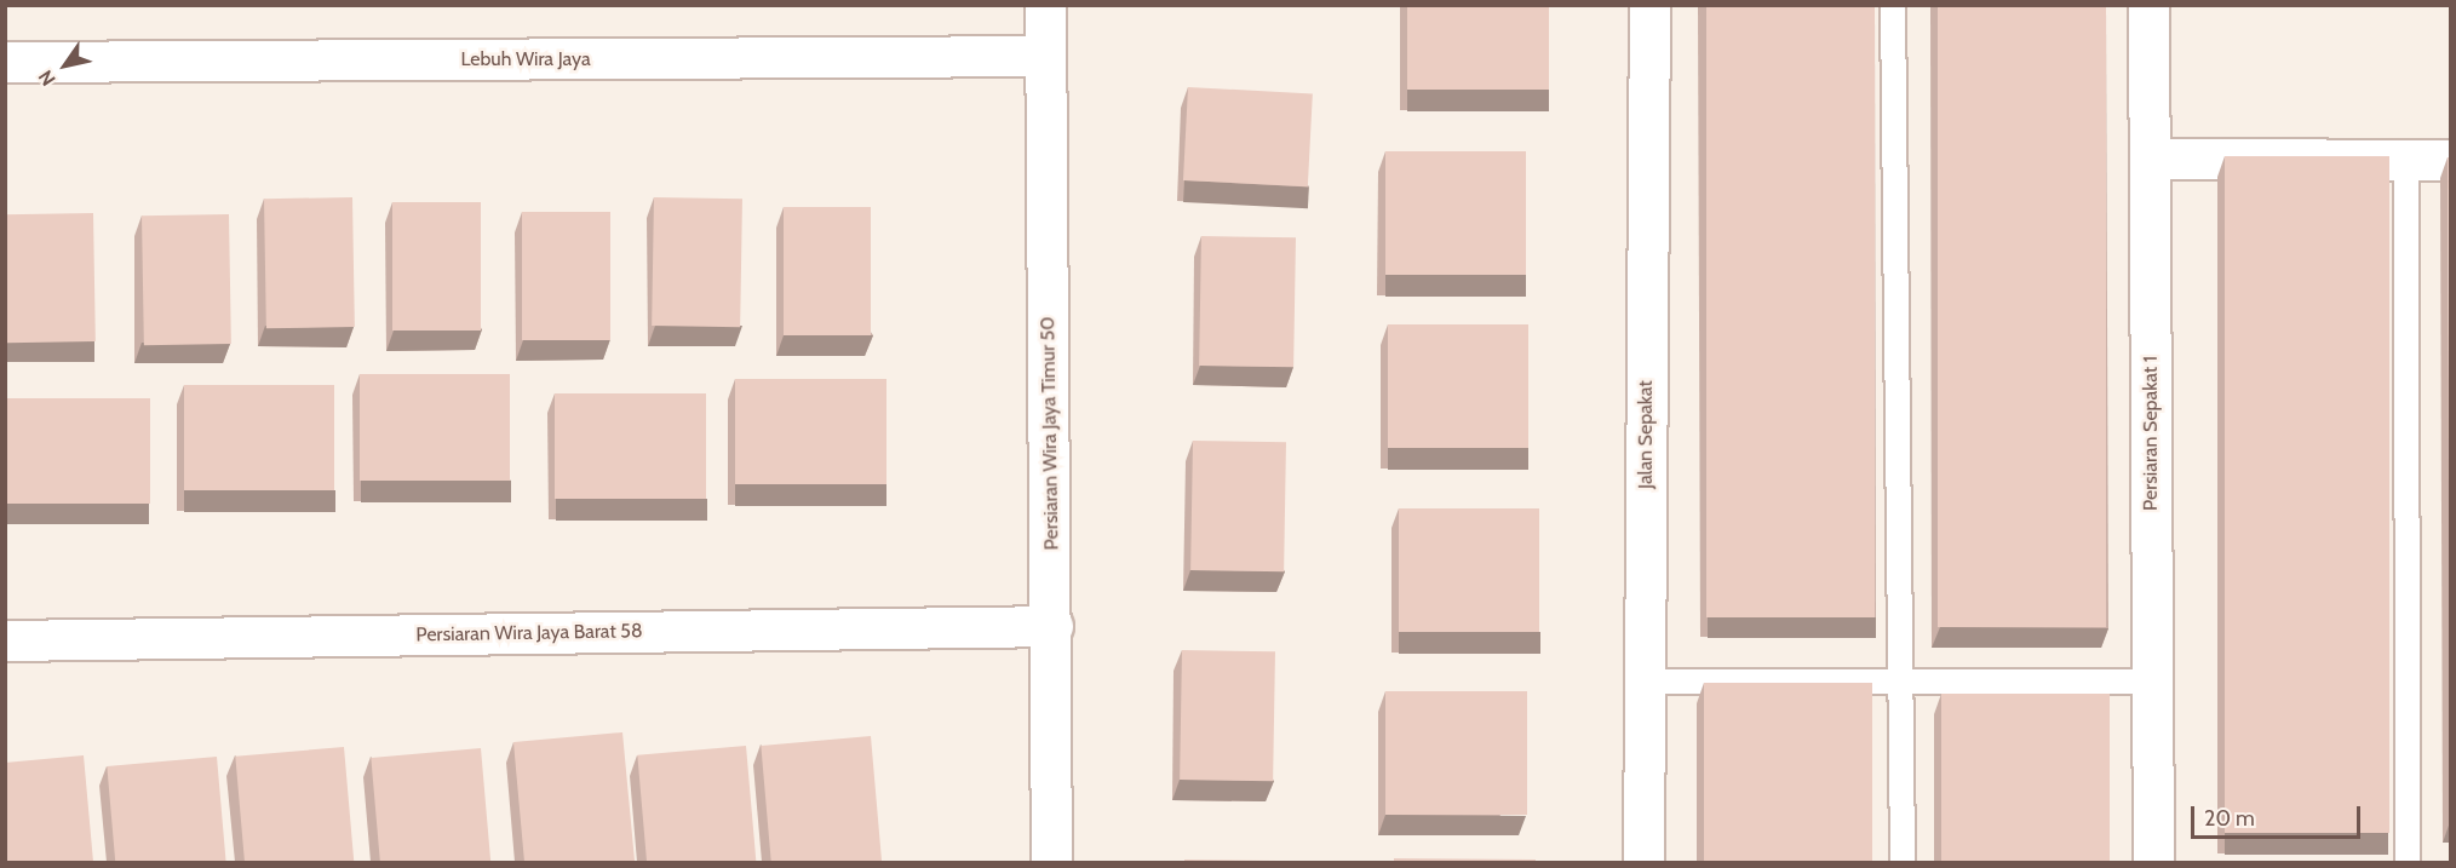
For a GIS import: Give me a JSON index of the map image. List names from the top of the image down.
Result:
{
  "streets": {
    "street": [
      "Lebuh Wira Jaya",
      "Persiaran Wira Jaya Timur 50",
      "Persiaran Sepakat 1",
      "Jalan Sepakat",
      "Persiaran Wira Jaya Barat 58"
    ]
  },
  "crossings": [
    ["Lebuh Wira Jaya", "Persiaran Wira Jaya Timur 50"],
    ["Persiaran Wira Jaya Timur 50", "Persiaran Wira Jaya Barat 58"]
  ],
  "scale_bar": "20 m",
  "north": "bottom left"
}
